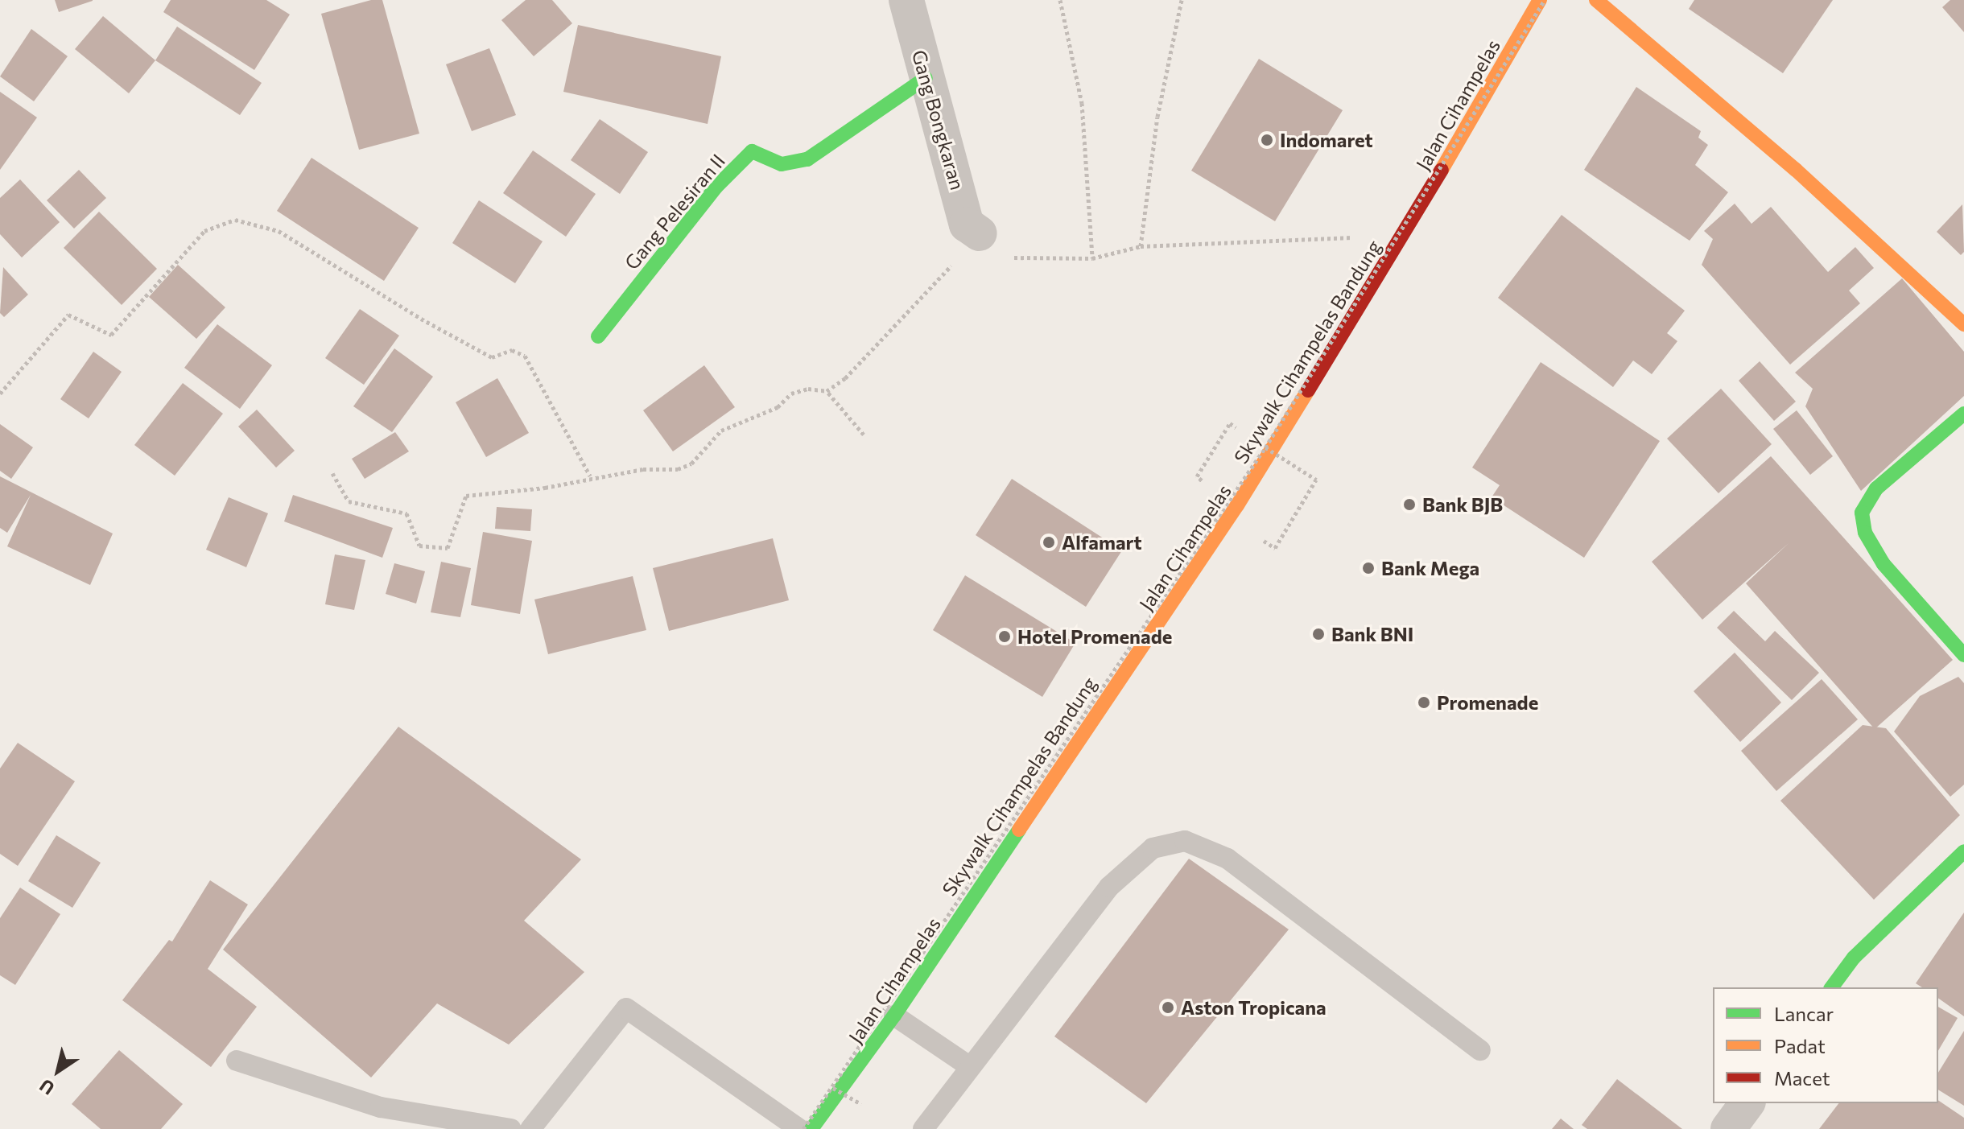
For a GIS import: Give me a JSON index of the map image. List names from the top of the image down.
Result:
{
  "streets": {
    "street": ["Jalan Cihampelas", "Gang Bongkaran", "Gang Pelesiran II"],
    "path": ["Skywalk Cihampelas Bandung"]
  },
  "crossings": [
    ["Jalan Cihampelas", "Skywalk Cihampelas Bandung"],
    ["Gang Bongkaran", "Gang Pelesiran II"]
  ],
  "places": [
    "Indomaret",
    "Bank BJB",
    "Alfamart",
    "Bank Mega",
    "Bank BNI",
    "Hotel Promenade",
    "Promenade",
    "Aston Tropicana"
  ],
  "legend": ["Lancar", "Padat", "Macet"],
  "north": "bottom left"
}
